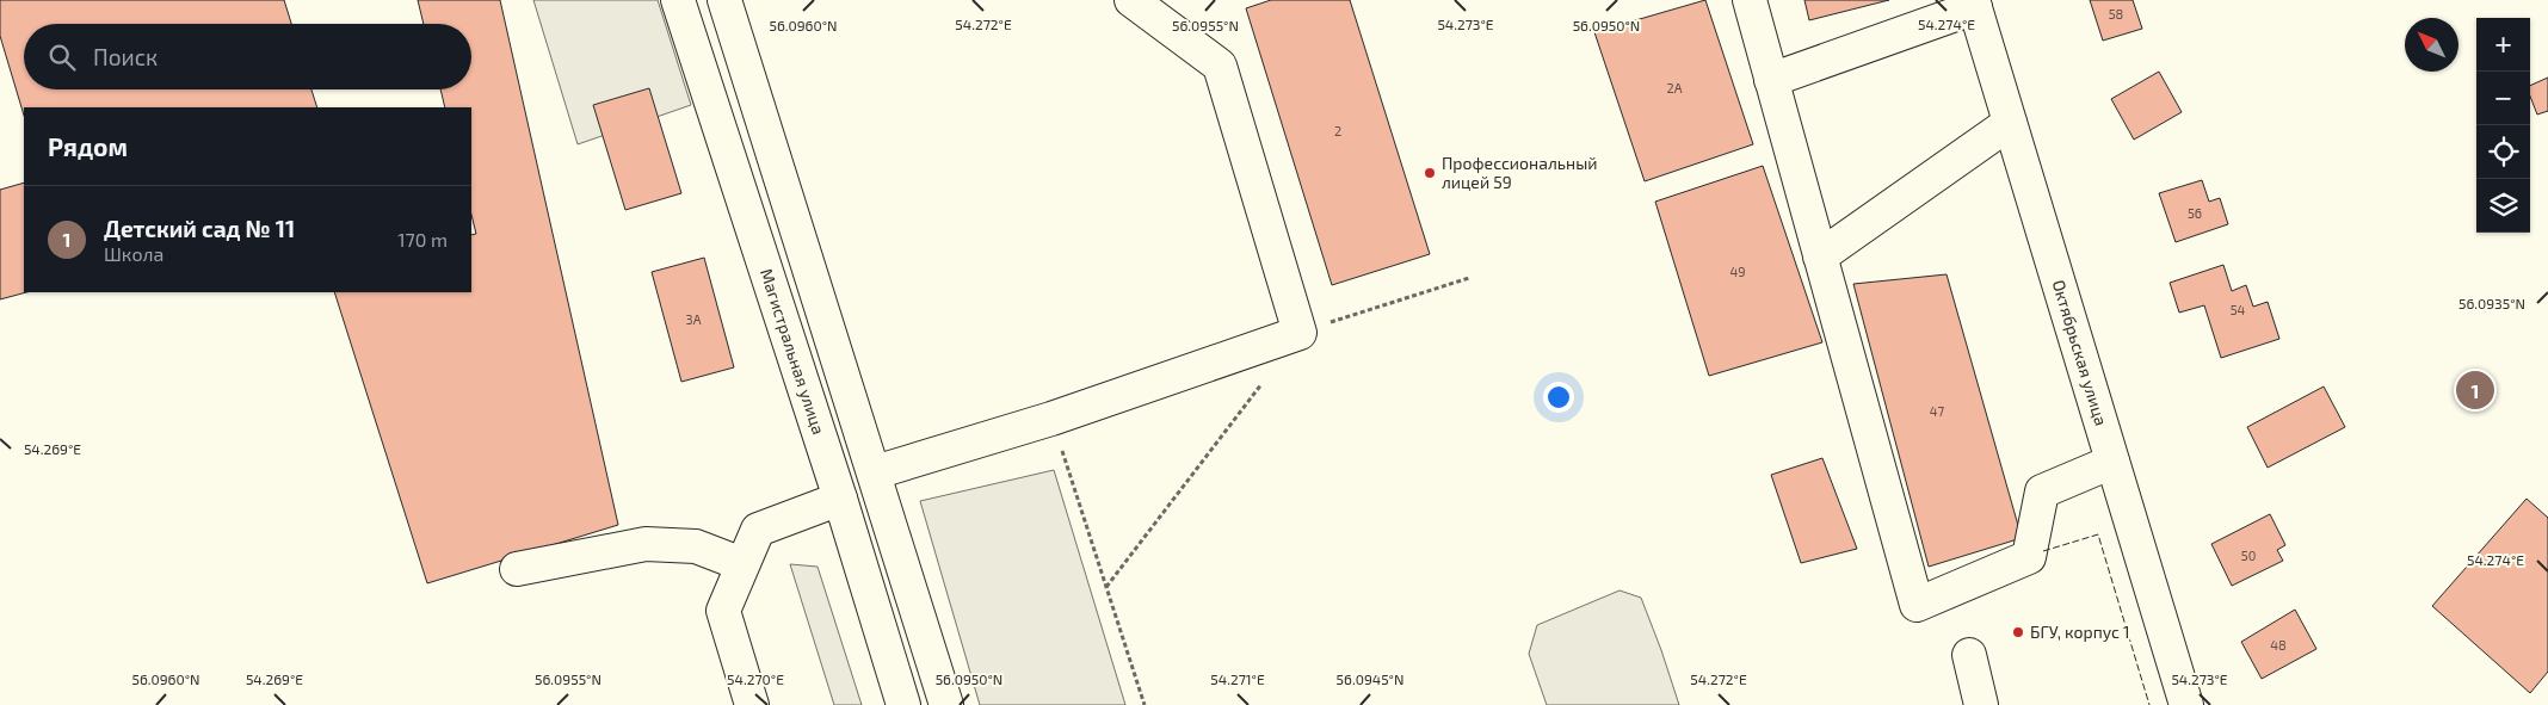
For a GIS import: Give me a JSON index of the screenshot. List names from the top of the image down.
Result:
{
  "streets": {
    "main road": ["Магистральная улица", "Октябрьская улица"]
  },
  "places": ["Профессиональный лицей 59", "БГУ, корпус 1"],
  "house_numbers": [
    "58",
    "2А",
    "2",
    "56",
    "49",
    "54",
    "3А",
    "47",
    "50",
    "48"
  ],
  "north": "top left",
  "page": {
    "map_buttons": ["+", "−"],
    "search": "Поиск",
    "heading": "Рядом",
    "list": [
      {
        "mark": "1",
        "name": "Детский сад № 11",
        "note": "Школа",
        "value": "170 m"
      }
    ],
    "pins": "1"
  },
  "coordinates": [
    "54.272°E",
    "54.273°E",
    "54.274°E",
    "56.0960°N",
    "56.0955°N",
    "56.0950°N",
    "56.0935°N",
    "54.269°E",
    "56.0945°N",
    "54.270°E",
    "54.271°E"
  ]
}
